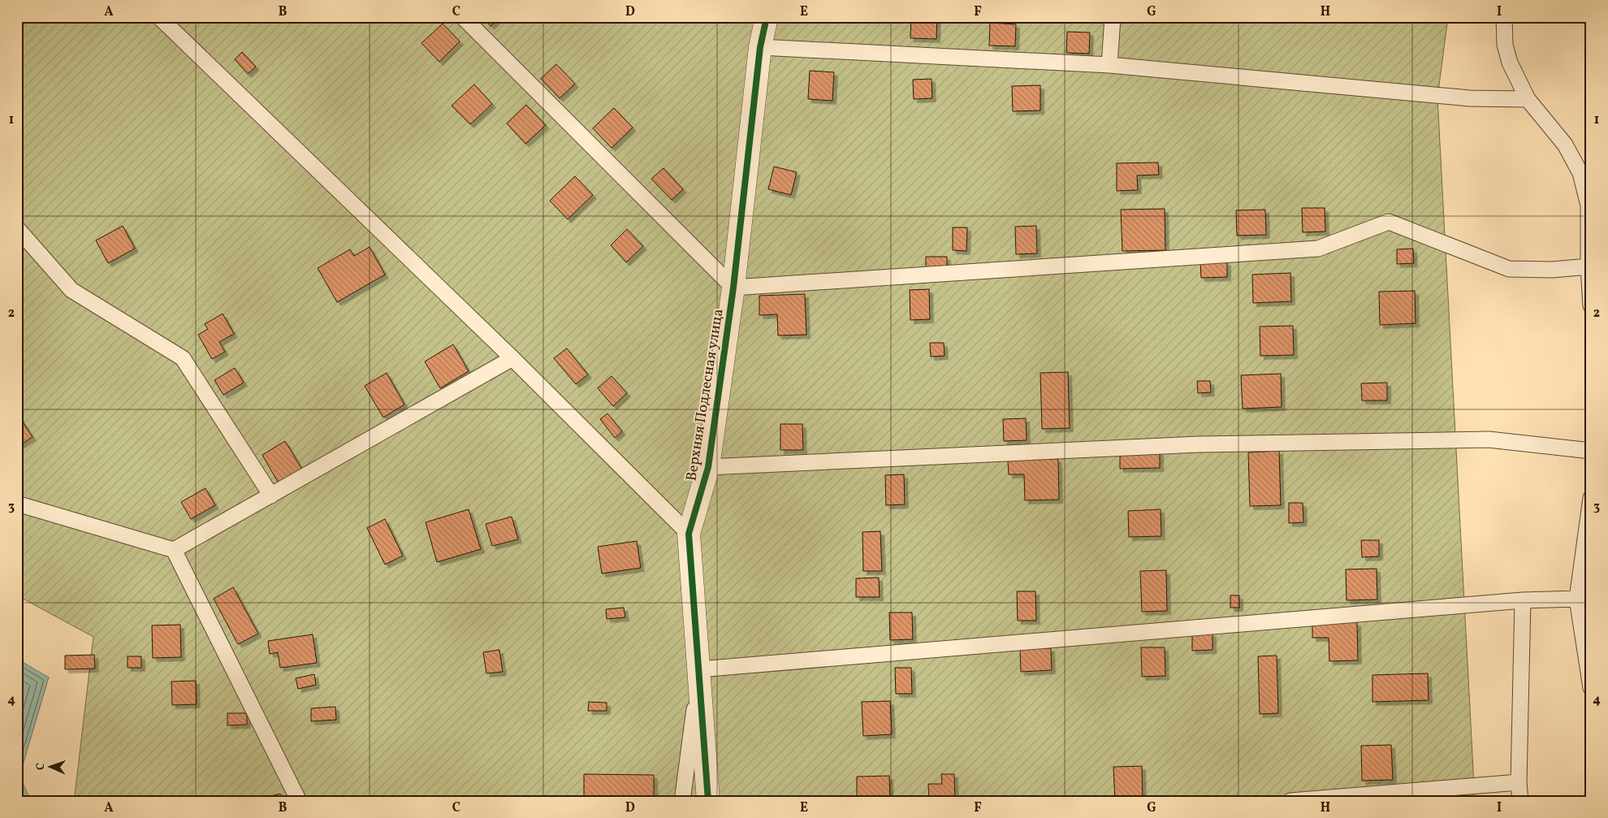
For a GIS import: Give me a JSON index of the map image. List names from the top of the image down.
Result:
{
  "streets": {
    "street": ["Верхняя Подлесная улица"]
  },
  "north": "left",
  "grid": {
    "columns": [
      "A",
      "B",
      "C",
      "D",
      "E",
      "F",
      "G",
      "H",
      "I"
    ],
    "rows": [
      "1",
      "2",
      "3",
      "4"
    ]
  }
}
